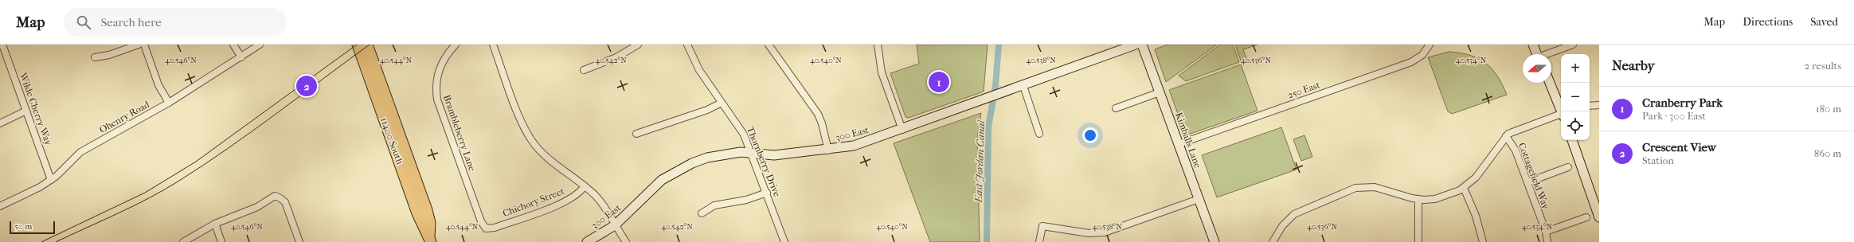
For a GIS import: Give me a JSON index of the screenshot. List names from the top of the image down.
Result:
{
  "streets": {
    "main road": ["11400 South"],
    "street": [
      "250 East",
      "Wilde Cherry Way",
      "Ohenry Road",
      "Brambleberry Lane",
      "300 East",
      "Kimballs Lane",
      "Thornberry Drive",
      "Cottagefield Way",
      "Chichory Street"
    ]
  },
  "crossings": [
    ["250 East", "Kimballs Lane"],
    ["Wilde Cherry Way", "Ohenry Road"],
    ["Brambleberry Lane", "Chichory Street"],
    ["300 East", "Thornberry Drive"]
  ],
  "water": ["East Jordan Canal"],
  "scale_bar": "50 m",
  "north": "left",
  "page": {
    "header": "Map",
    "search": "Search here",
    "nav": ["Map", "Directions", "Saved"],
    "heading": ["Nearby", "2 results"],
    "map_buttons": ["+", "−"],
    "pins": ["1", "2"],
    "list": [
      {
        "mark": "1",
        "name": "Cranberry Park",
        "note": "Park · 300 East",
        "value": "180 m"
      },
      {
        "mark": "2",
        "name": "Crescent View",
        "note": "Station",
        "value": "860 m"
      }
    ],
    "scale": "50 m"
  },
  "coordinates": [
    "40.546°N",
    "40.544°N",
    "40.542°N",
    "40.534°N",
    "40.540°N",
    "40.538°N",
    "40.536°N"
  ]
}
